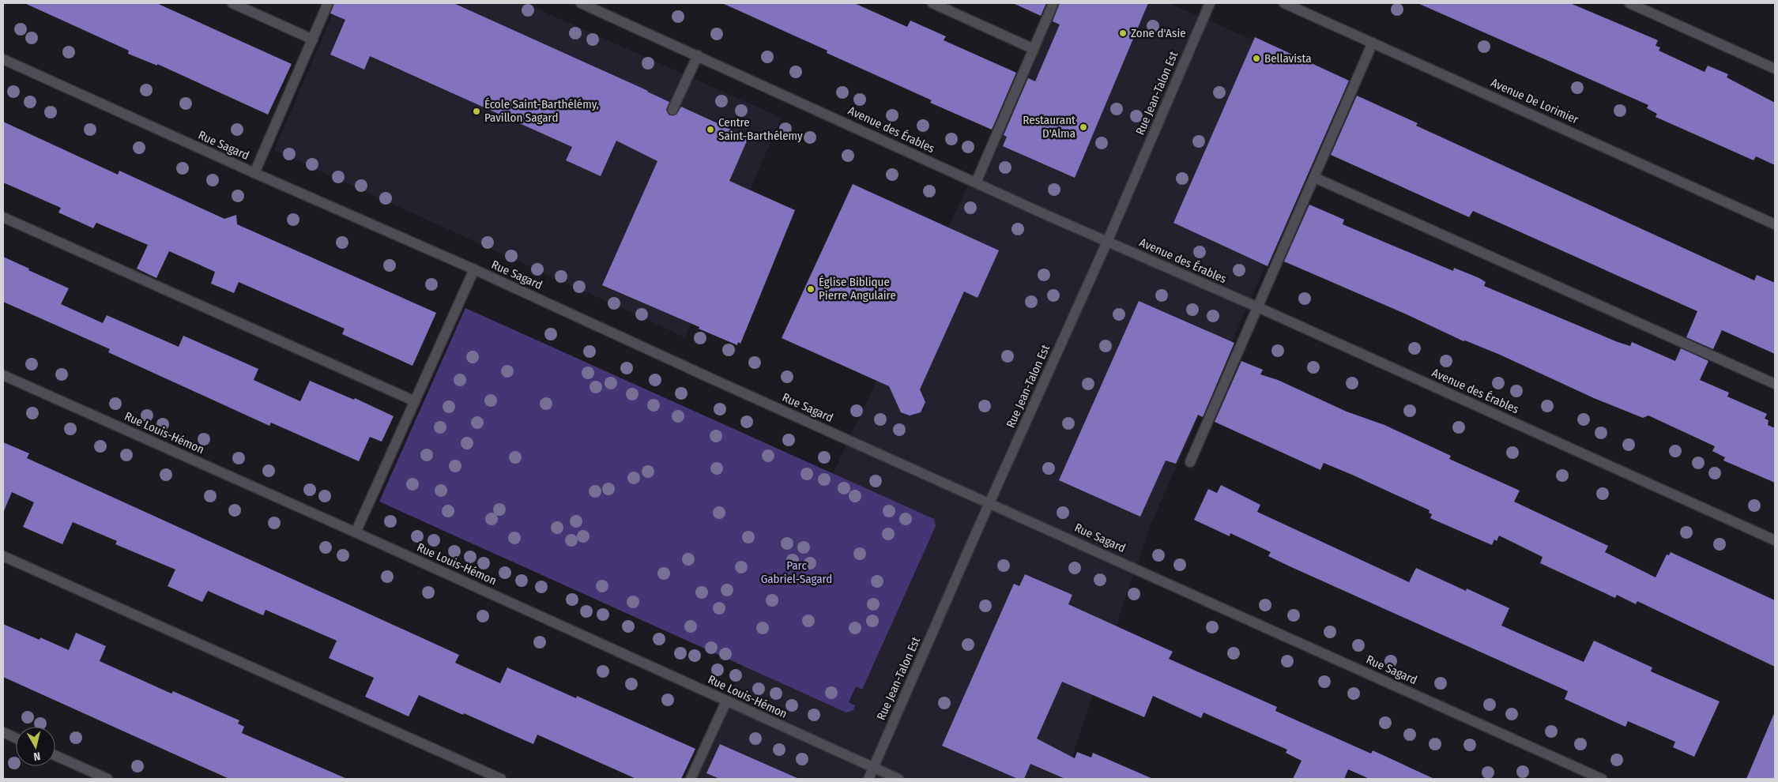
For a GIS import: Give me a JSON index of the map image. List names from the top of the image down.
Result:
{
  "streets": {
    "street": [
      "Rue Jean-Talon Est",
      "Avenue De Lorimier",
      "Avenue des Érables",
      "Rue Sagard",
      "Rue Louis-Hémon"
    ]
  },
  "crossings": [
    ["Rue Jean-Talon Est", "Avenue des Érables"],
    ["Rue Jean-Talon Est", "Rue Sagard"],
    ["Rue Jean-Talon Est", "Rue Louis-Hémon"]
  ],
  "parks": ["Parc Gabriel-Sagard"],
  "places": [
    "Zone d'Asie",
    "Bellavista",
    "École Saint-Barthélémy, Pavillon Sagard",
    "Restaurant D'Alma",
    "Centre Saint-Barthélemy",
    "Église Biblique Pierre Angulaire"
  ],
  "north": "bottom"
}
